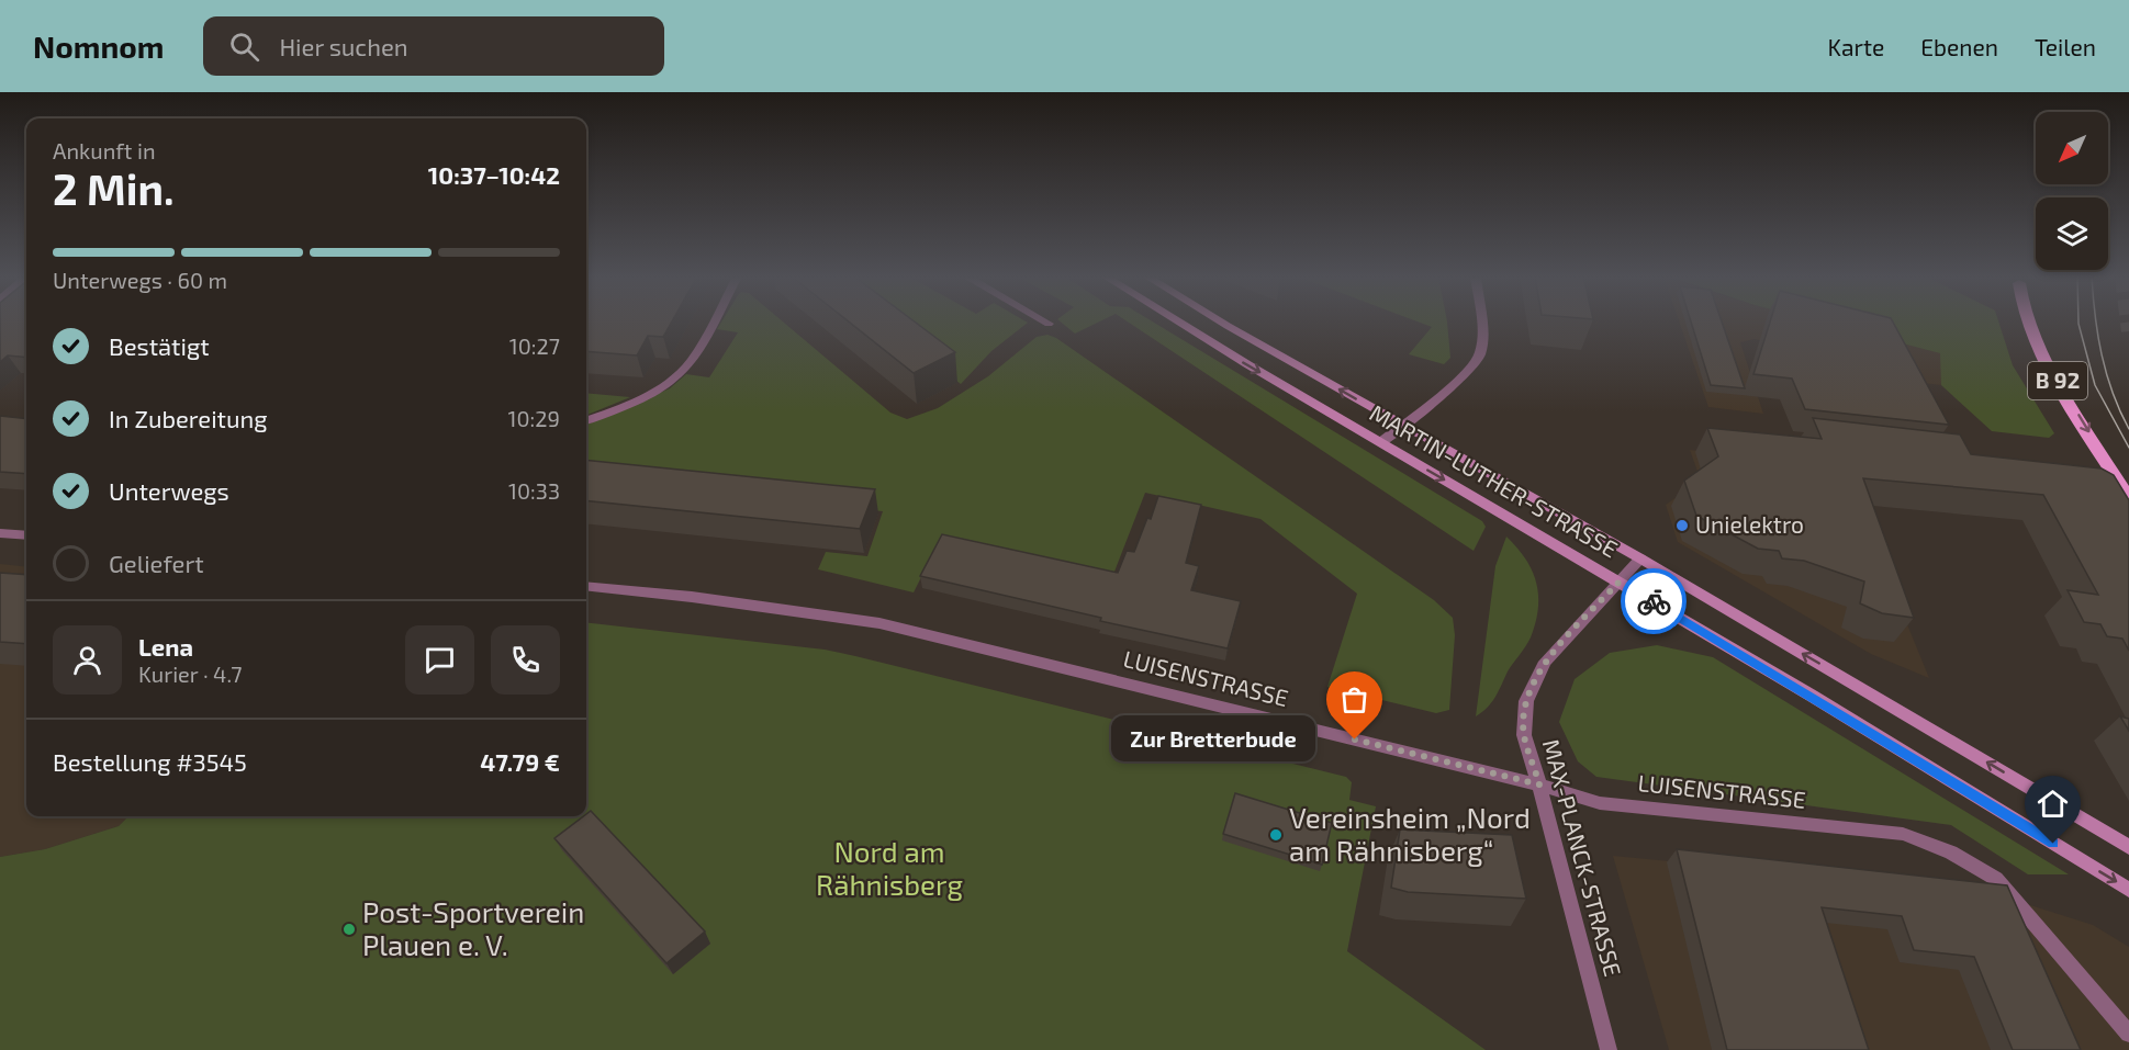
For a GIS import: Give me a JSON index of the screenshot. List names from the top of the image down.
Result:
{
  "streets": {
    "main road": ["B 92", "MARTIN-LUTHER-STRASSE"],
    "street": ["LUISENSTRASSE", "MAX-PLANCK-STRASSE"]
  },
  "crossings": [
    ["MARTIN-LUTHER-STRASSE", "MAX-PLANCK-STRASSE"],
    ["LUISENSTRASSE", "MAX-PLANCK-STRASSE"]
  ],
  "parks": ["Nord am Rähnisberg"],
  "places": [
    "Unielektro",
    "Zur Bretterbude",
    "Vereinsheim „Nord am Rähnisberg“",
    "Post-Sportverein Plauen e. V."
  ],
  "north": "bottom left",
  "page": {
    "header": "Nomnom",
    "search": "Hier suchen",
    "nav": ["Karte", "Ebenen", "Teilen"],
    "heading": ["2 Min.", "Ankunft in", "10:37–10:42"],
    "panel": [
      "Lena",
      "Kurier · 4.7",
      "Bestellung #3545",
      "47.79 €"
    ],
    "bar": "Unterwegs · 60 m",
    "list": [
      ["Bestätigt", "10:27"],
      ["In Zubereitung", "10:29"],
      ["Unterwegs", "10:33"],
      "Geliefert"
    ],
    "bubble": "Zur Bretterbude"
  }
}
